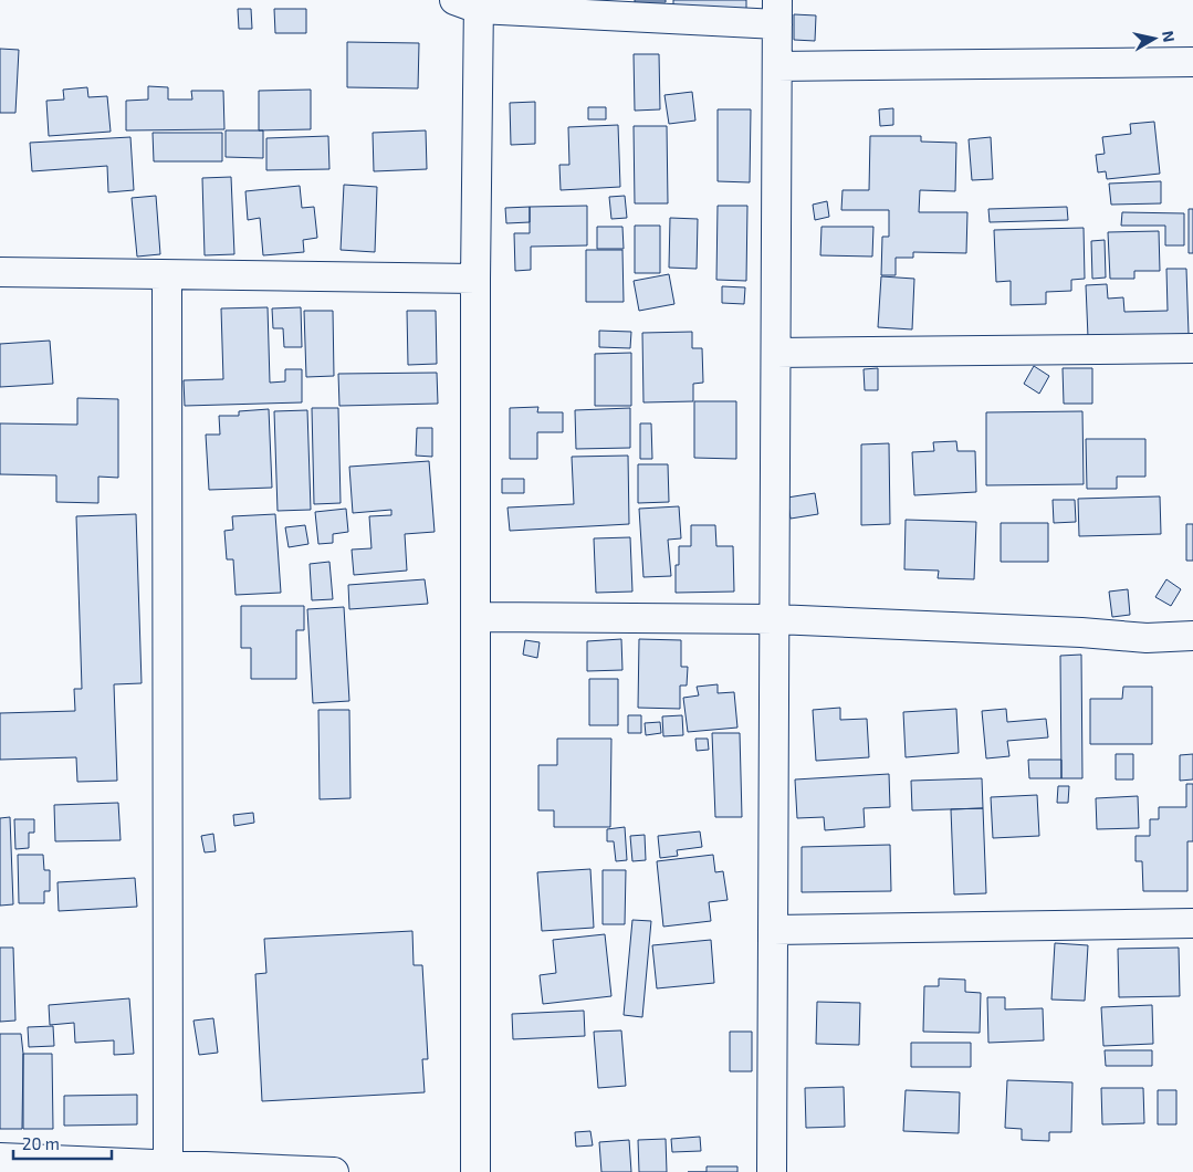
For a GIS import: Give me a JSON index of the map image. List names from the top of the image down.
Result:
{
  "scale_bar": "20 m",
  "north": "right"
}
